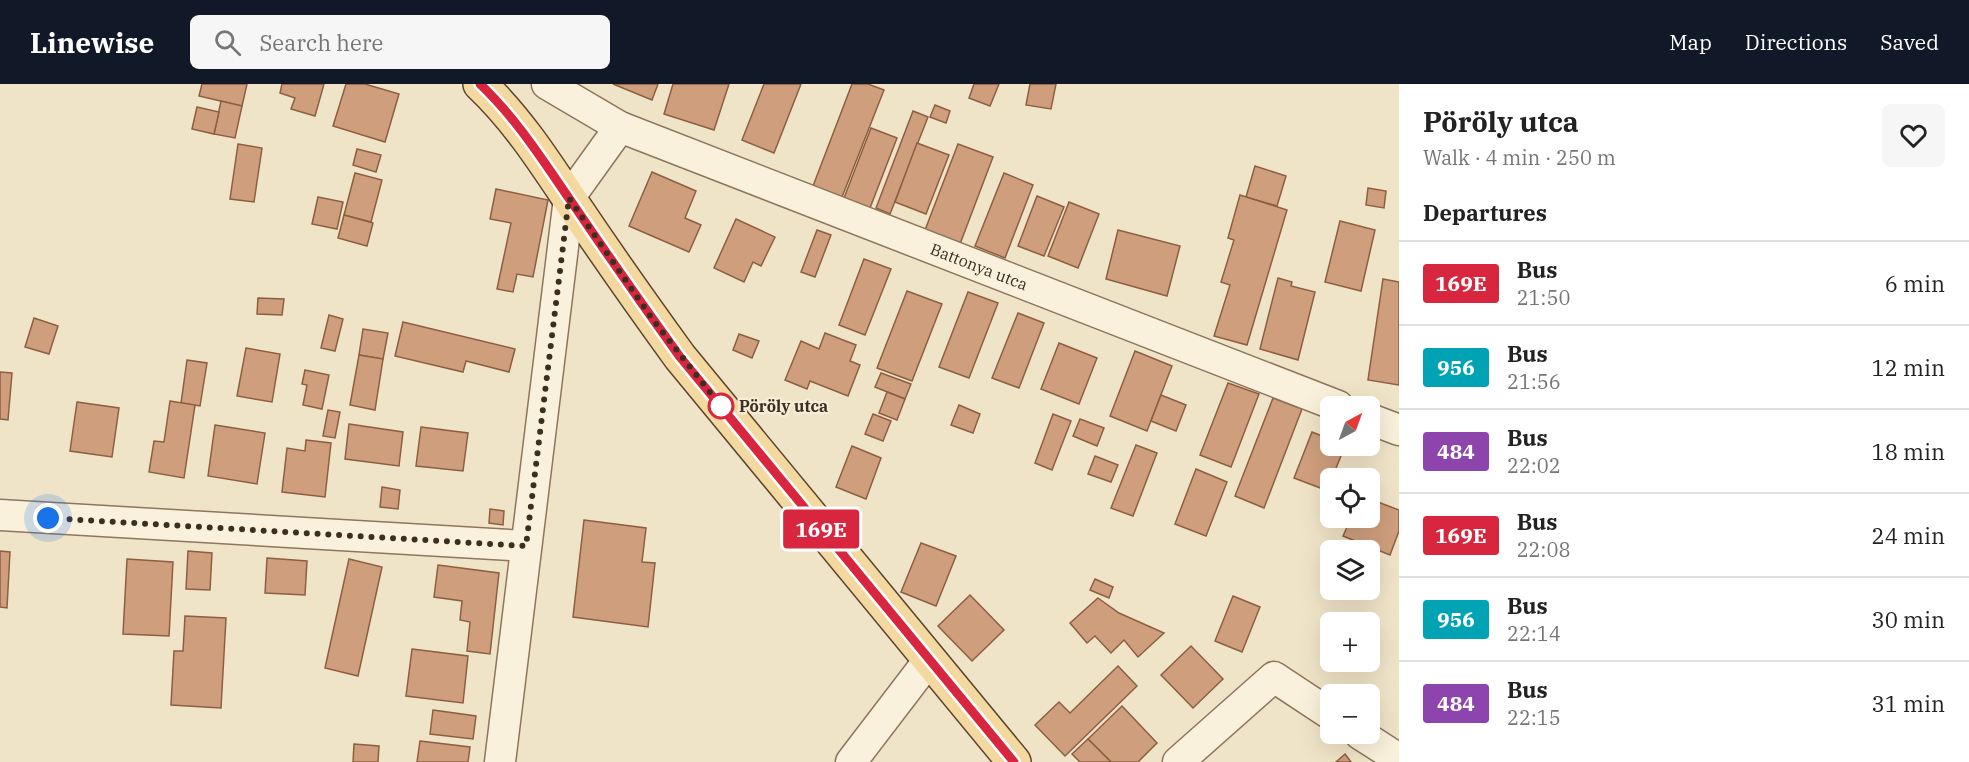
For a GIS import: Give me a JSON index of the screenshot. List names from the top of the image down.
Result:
{
  "streets": {
    "street": ["Battonya utca"]
  },
  "places": ["Pöröly utca"],
  "lines": ["bus line 169E"],
  "north": "top right",
  "page": {
    "header": "Linewise",
    "search": "Search here",
    "nav": ["Map", "Directions", "Saved"],
    "on_map": "169E",
    "heading": [
      ["Pöröly utca", "Walk · 4 min · 250 m"],
      "Departures"
    ],
    "list": [
      {
        "mark": "169E",
        "name": "Bus",
        "note": "21:50",
        "value": "6 min"
      },
      {
        "mark": "956",
        "name": "Bus",
        "note": "21:56",
        "value": "12 min"
      },
      {
        "mark": "484",
        "name": "Bus",
        "note": "22:02",
        "value": "18 min"
      },
      {
        "mark": "169E",
        "name": "Bus",
        "note": "22:08",
        "value": "24 min"
      },
      {
        "mark": "956",
        "name": "Bus",
        "note": "22:14",
        "value": "30 min"
      },
      {
        "mark": "484",
        "name": "Bus",
        "note": "22:15",
        "value": "31 min"
      }
    ],
    "map_buttons": ["+", "−"]
  }
}
